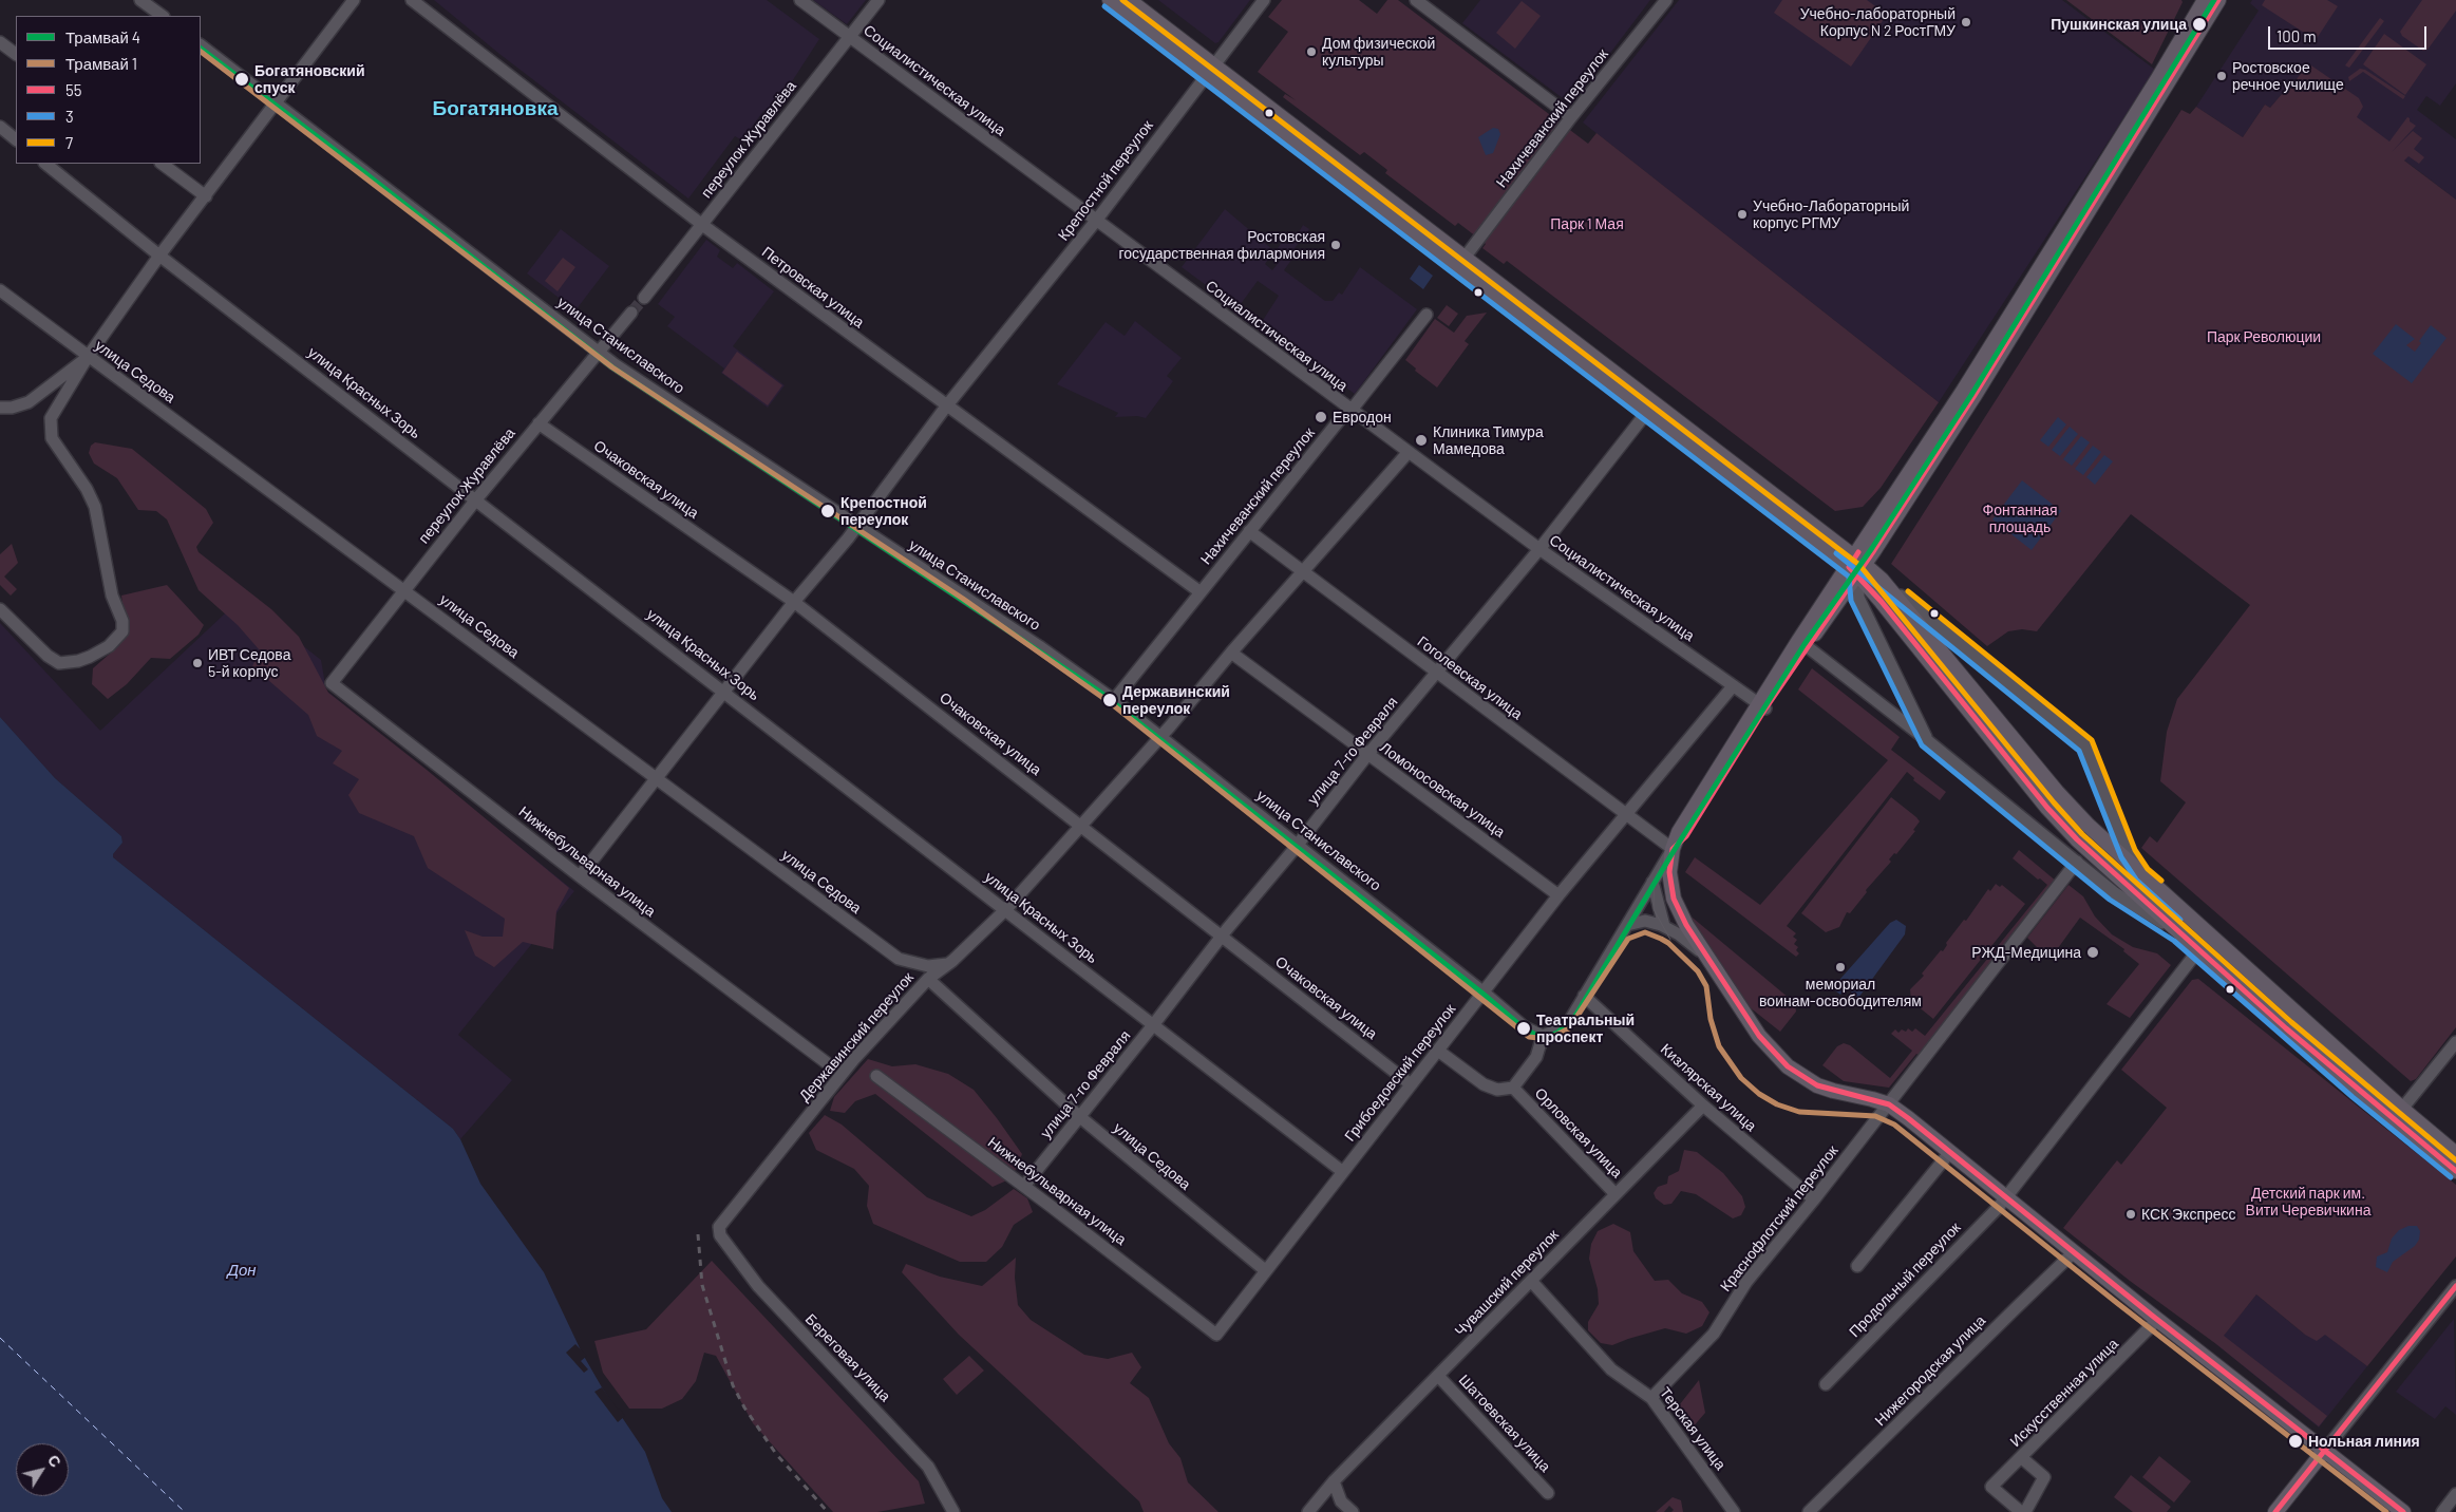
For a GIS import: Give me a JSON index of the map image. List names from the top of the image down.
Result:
{
  "streets": {
    "street": [
      "Социалистическая улица",
      "Нахичеванский переулок",
      "переулок Журавлёва",
      "Крепостной переулок",
      "Петровская улица",
      "улица Станиславского",
      "улица Седова",
      "улица Красных Зорь",
      "Очаковская улица",
      "Гоголевская улица",
      "улица 7-го Февраля",
      "Ломоносовская улица",
      "Нижнебульварная улица",
      "Державинский переулок",
      "Грибоедовский переулок",
      "Кизлярская улица",
      "Орловская улица",
      "Краснофлотский переулок",
      "Продольный переулок",
      "Чувашский переулок",
      "Береговая улица",
      "Нижегородская улица",
      "Искусственная улица",
      "Шатоевская улица",
      "Терская улица"
    ]
  },
  "crossings": [
    ["Социалистическая улица", "Нахичеванский переулок"],
    ["Социалистическая улица", "переулок Журавлёва"],
    ["Социалистическая улица", "Крепостной переулок"],
    ["Социалистическая улица", "улица 7-го Февраля"],
    ["Социалистическая улица", "Державинский переулок"],
    ["Социалистическая улица", "Грибоедовский переулок"],
    ["Нахичеванский переулок", "Петровская улица"],
    ["Нахичеванский переулок", "улица Станиславского"],
    ["Нахичеванский переулок", "Гоголевская улица"],
    ["переулок Журавлёва", "Петровская улица"],
    ["переулок Журавлёва", "улица Станиславского"],
    ["переулок Журавлёва", "улица Седова"],
    ["переулок Журавлёва", "улица Красных Зорь"],
    ["переулок Журавлёва", "Очаковская улица"],
    ["переулок Журавлёва", "Нижнебульварная улица"],
    ["Крепостной переулок", "Петровская улица"],
    ["Крепостной переулок", "улица Станиславского"],
    ["Крепостной переулок", "улица Седова"],
    ["Крепостной переулок", "улица Красных Зорь"],
    ["Крепостной переулок", "Очаковская улица"],
    ["Крепостной переулок", "Нижнебульварная улица"],
    ["улица Станиславского", "улица 7-го Февраля"],
    ["улица Станиславского", "Державинский переулок"],
    ["улица Станиславского", "Грибоедовский переулок"],
    ["улица Седова", "улица 7-го Февраля"],
    ["улица Седова", "Державинский переулок"],
    ["улица Седова", "Грибоедовский переулок"],
    ["улица Красных Зорь", "улица 7-го Февраля"],
    ["улица Красных Зорь", "Державинский переулок"],
    ["улица Красных Зорь", "Грибоедовский переулок"],
    ["Очаковская улица", "улица 7-го Февраля"],
    ["Очаковская улица", "Державинский переулок"],
    ["Очаковская улица", "Грибоедовский переулок"],
    ["Гоголевская улица", "улица 7-го Февраля"],
    ["Гоголевская улица", "Державинский переулок"],
    ["Гоголевская улица", "Грибоедовский переулок"],
    ["улица 7-го Февраля", "Ломоносовская улица"],
    ["улица 7-го Февраля", "Нижнебульварная улица"],
    ["Ломоносовская улица", "Державинский переулок"],
    ["Ломоносовская улица", "Грибоедовский переулок"],
    ["Нижнебульварная улица", "Грибоедовский переулок"],
    ["Державинский переулок", "Береговая улица"],
    ["Грибоедовский переулок", "Орловская улица"],
    ["Кизлярская улица", "Краснофлотский переулок"],
    ["Кизлярская улица", "Чувашский переулок"],
    ["Орловская улица", "Чувашский переулок"],
    ["Краснофлотский переулок", "Терская улица"],
    ["Чувашский переулок", "Шатоевская улица"],
    ["Чувашский переулок", "Терская улица"]
  ],
  "districts": ["Богатяновка"],
  "water": ["Дон"],
  "parks": [
    "Парк 1 Мая",
    "Парк Революции",
    "Фонтанная площадь",
    "Детский парк им. Вити Черевичкина"
  ],
  "places": [
    "Учебно-лабораторный Корпус N 2 РостГМУ",
    "Пушкинская улица",
    "Дом физической культуры",
    "Ростовское речное училище",
    "Богатяновский спуск",
    "Учебно-Лабораторный корпус РГМУ",
    "Ростовская государственная филармония",
    "Евродон",
    "Клиника Тимура Мамедова",
    "Крепостной переулок",
    "ИВТ Седова 5-й корпус",
    "Державинский переулок",
    "РЖД-Медицина",
    "мемориал воинам-освободителям",
    "Театральный проспект",
    "КСК Экспресс",
    "Нольная линия"
  ],
  "lines": [
    "tram line 4",
    "transit line 55",
    "transit line 7",
    "transit line 3",
    "tram line 1"
  ],
  "legend": [
    "Трамвай 4",
    "Трамвай 1",
    "55",
    "3",
    "7"
  ],
  "scale_bar": "100 m",
  "north": "top right"
}
